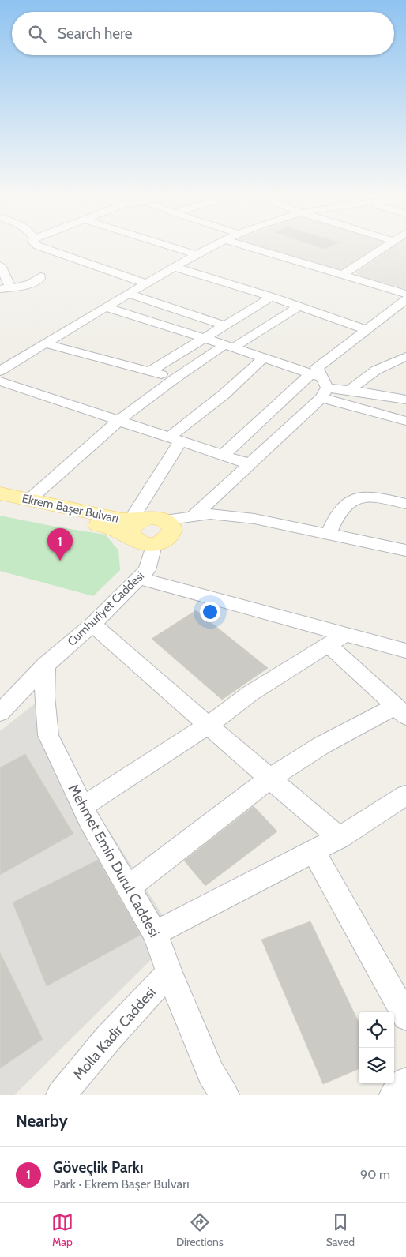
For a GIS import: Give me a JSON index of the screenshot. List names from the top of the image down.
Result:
{
  "streets": {
    "main road": ["Ekrem Başer Bulvarı"],
    "street": ["Cumhuriyet Caddesi", "Mehmet Emin Durul Caddesi", "Molla Kadir Caddesi"]
  },
  "crossings": [
    ["Ekrem Başer Bulvarı", "Cumhuriyet Caddesi"],
    ["Cumhuriyet Caddesi", "Mehmet Emin Durul Caddesi"],
    ["Mehmet Emin Durul Caddesi", "Molla Kadir Caddesi"]
  ],
  "page": {
    "search": "Search here",
    "pins": "1",
    "heading": "Nearby",
    "list": [
      {
        "mark": "1",
        "name": "Göveçlik Parkı",
        "note": "Park · Ekrem Başer Bulvarı",
        "value": "90 m"
      }
    ],
    "nav": ["Map", "Directions", "Saved"]
  }
}
